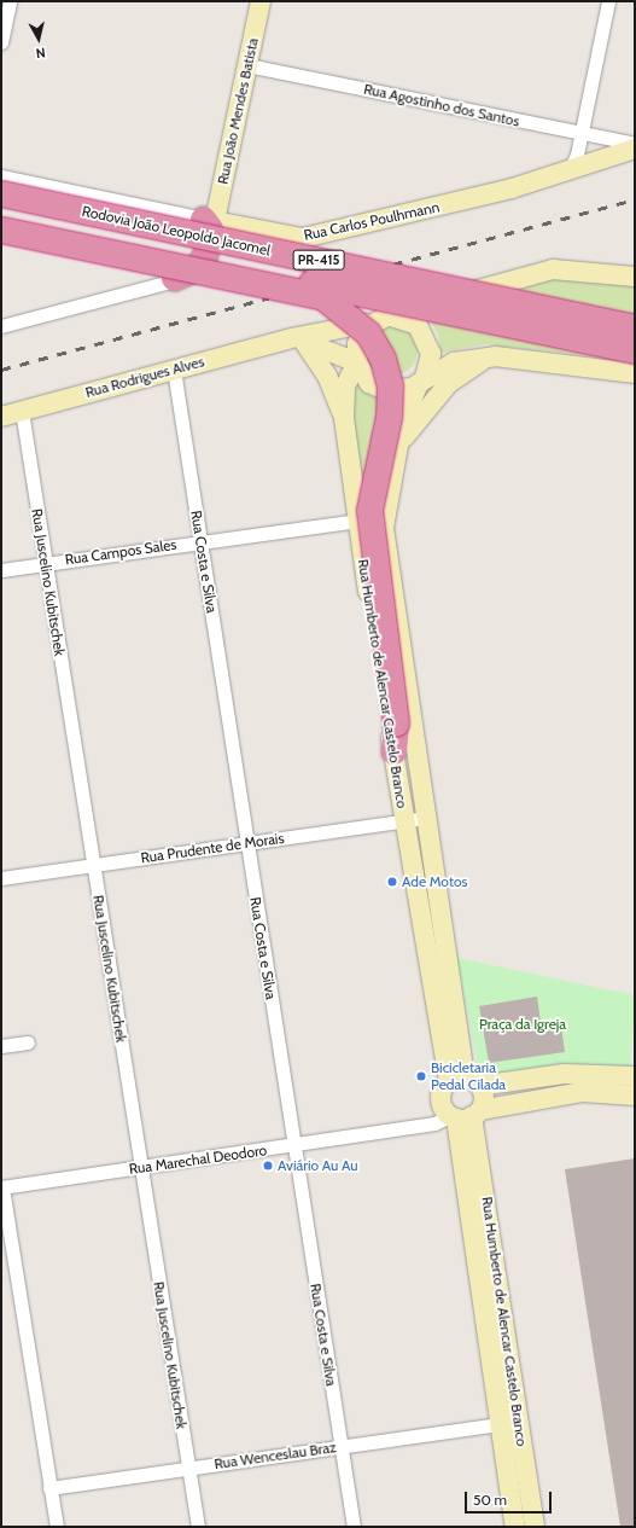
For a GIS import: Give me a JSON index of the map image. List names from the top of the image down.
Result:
{
  "streets": {
    "highway": ["Rodovia João Leopoldo Jacomel", "PR-415"],
    "main road": [
      "Rua João Mendes Batista",
      "Rua Carlos Poulhmann",
      "Rua Rodrigues Alves",
      "Rua Humberto de Alencar Castelo Branco"
    ],
    "street": [
      "Rua Agostinho dos Santos",
      "Rua Campos Sales",
      "Rua Costa e Silva",
      "Rua Juscelino Kubitschek",
      "Rua Prudente de Morais",
      "Rua Marechal Deodoro",
      "Rua Wenceslau Braz"
    ]
  },
  "crossings": [
    ["Rua Agostinho dos Santos", "Rua João Mendes Batista"],
    ["Rua João Mendes Batista", "Rua Carlos Poulhmann"],
    ["Rua Rodrigues Alves", "Rua Costa e Silva"],
    ["Rua Rodrigues Alves", "Rua Juscelino Kubitschek"],
    ["Rua Rodrigues Alves", "Rua Humberto de Alencar Castelo Branco"],
    ["Rua Campos Sales", "Rua Costa e Silva"],
    ["Rua Campos Sales", "Rua Juscelino Kubitschek"],
    ["Rua Campos Sales", "Rua Humberto de Alencar Castelo Branco"],
    ["Rua Costa e Silva", "Rua Prudente de Morais"],
    ["Rua Costa e Silva", "Rua Marechal Deodoro"],
    ["Rua Costa e Silva", "Rua Wenceslau Braz"],
    ["Rua Juscelino Kubitschek", "Rua Prudente de Morais"],
    ["Rua Juscelino Kubitschek", "Rua Marechal Deodoro"],
    ["Rua Juscelino Kubitschek", "Rua Wenceslau Braz"],
    ["Rua Humberto de Alencar Castelo Branco", "Rua Prudente de Morais"],
    ["Rua Humberto de Alencar Castelo Branco", "Rua Marechal Deodoro"],
    ["Rua Humberto de Alencar Castelo Branco", "Rua Wenceslau Braz"]
  ],
  "parks": ["Praça da Igreja"],
  "places": ["Ade Motos", "Bicicletaria Pedal Cilada", "Aviário Au Au"],
  "scale_bar": "50 m",
  "north": "bottom"
}
